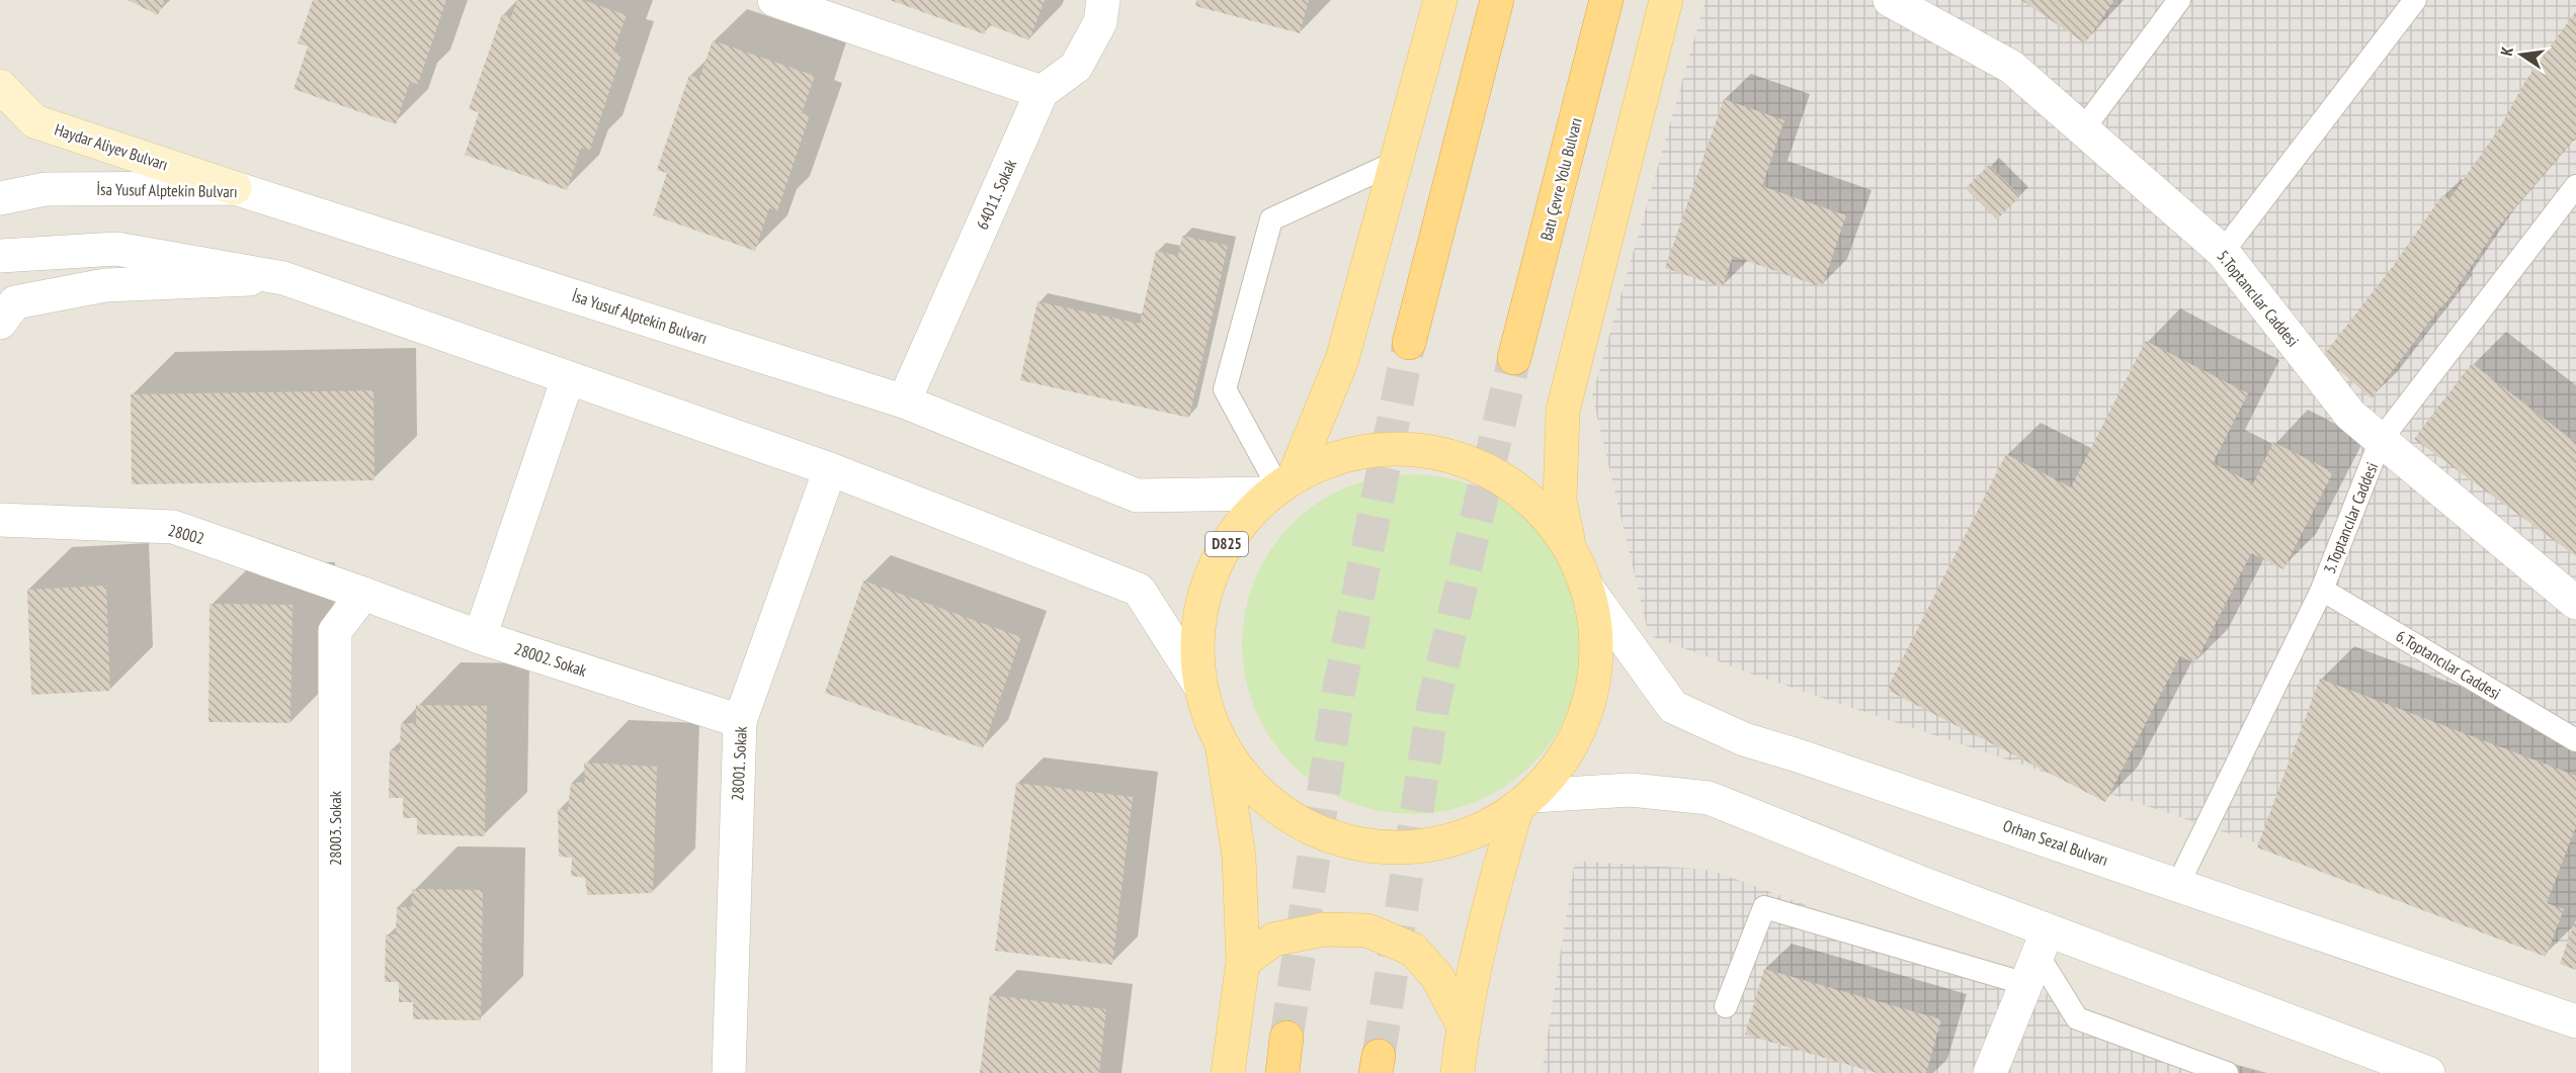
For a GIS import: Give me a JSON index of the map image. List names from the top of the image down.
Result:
{
  "streets": {
    "highway": ["Batı Çevre Yolu Bulvarı"],
    "main road": ["Haydar Aliyev Bulvarı", "D825"],
    "street": [
      "İsa Yusuf Alptekin Bulvarı",
      "64011. Sokak",
      "5.Toptancılar Caddesi",
      "28002",
      "28002. Sokak",
      "28001. Sokak",
      "28003. Sokak",
      "Orhan Sezal Bulvarı"
    ],
    "lane": ["3.Toptancılar Caddesi", "6.Toptancılar Caddesi"]
  },
  "crossings": [
    ["Haydar Aliyev Bulvarı", "İsa Yusuf Alptekin Bulvarı"],
    ["İsa Yusuf Alptekin Bulvarı", "64011. Sokak"],
    ["İsa Yusuf Alptekin Bulvarı", "D825"],
    ["5.Toptancılar Caddesi", "3.Toptancılar Caddesi"],
    ["3.Toptancılar Caddesi", "6.Toptancılar Caddesi"],
    ["3.Toptancılar Caddesi", "Orhan Sezal Bulvarı"],
    ["28002", "28002. Sokak"],
    ["28002", "28003. Sokak"],
    ["D825", "Orhan Sezal Bulvarı"],
    ["28002. Sokak", "28001. Sokak"],
    ["28002. Sokak", "28003. Sokak"]
  ],
  "north": "left"
}
